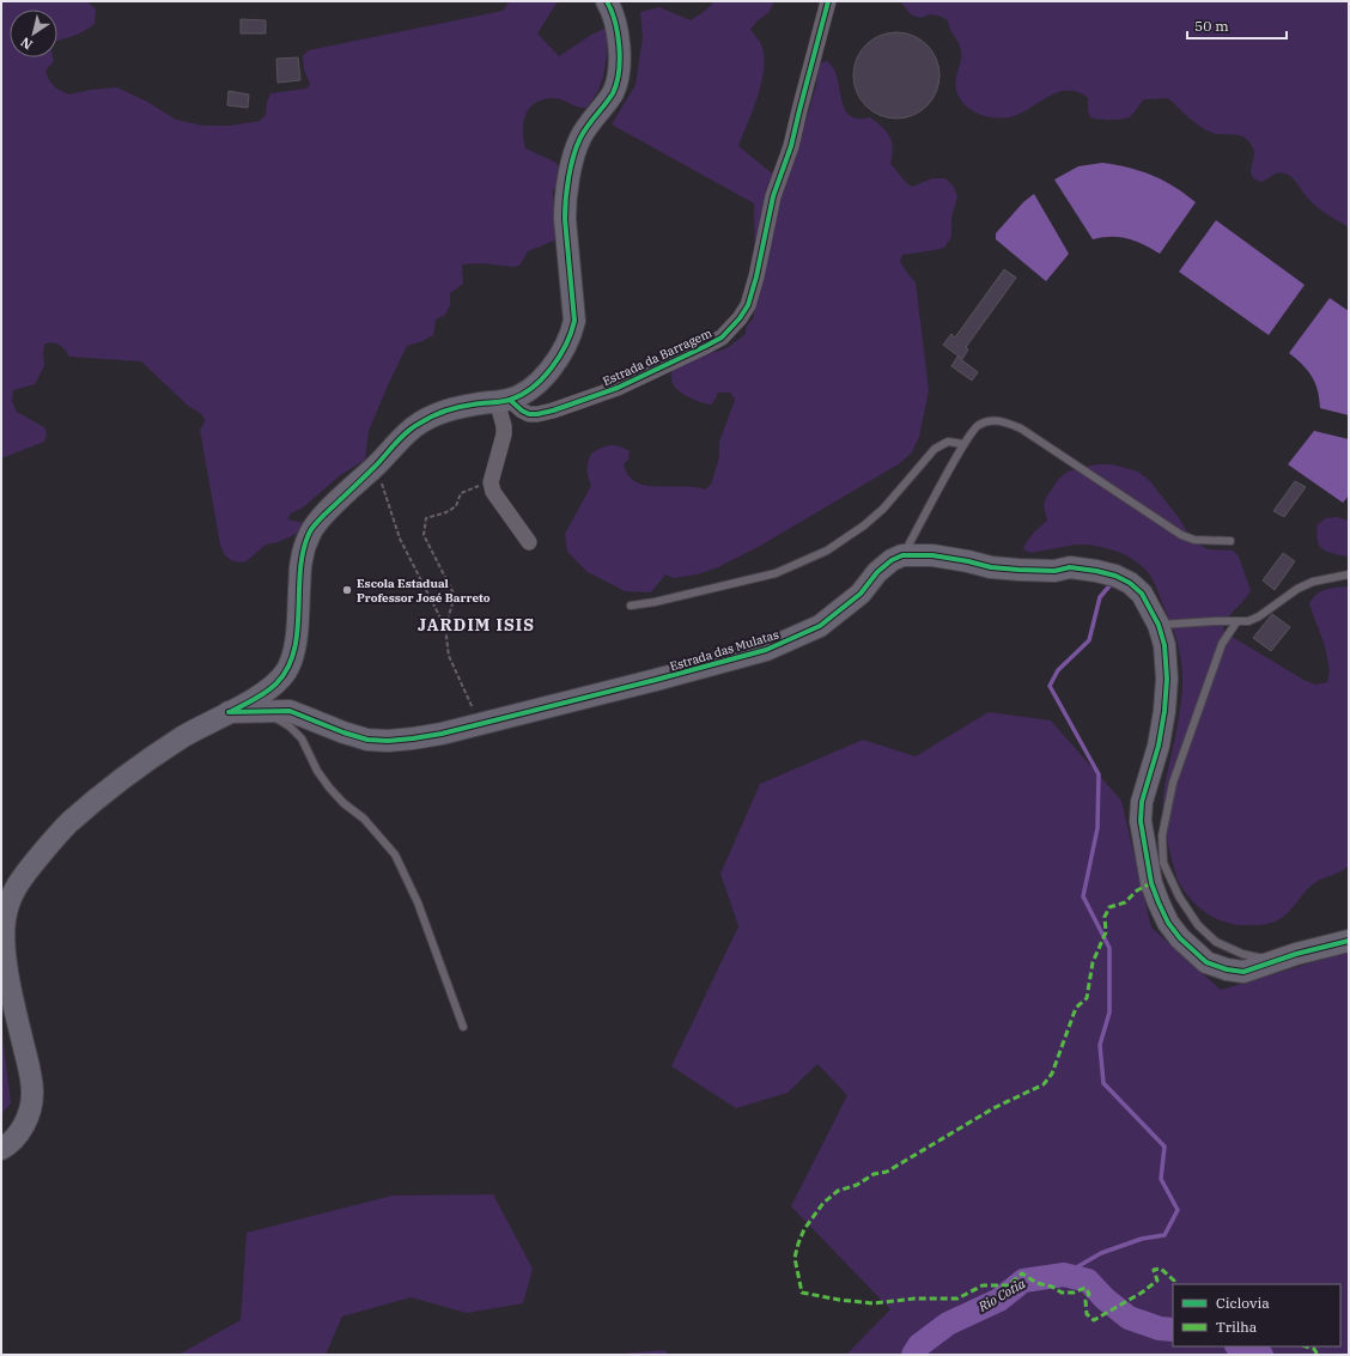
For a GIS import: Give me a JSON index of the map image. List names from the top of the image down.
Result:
{
  "streets": {
    "street": ["Estrada da Barragem", "Estrada das Mulatas"]
  },
  "districts": ["JARDIM ISIS"],
  "water": ["Rio Cotia"],
  "places": ["Escola Estadual Professor José Barreto"],
  "legend": ["Ciclovia", "Trilha"],
  "scale_bar": "50 m",
  "north": "bottom left"
}
